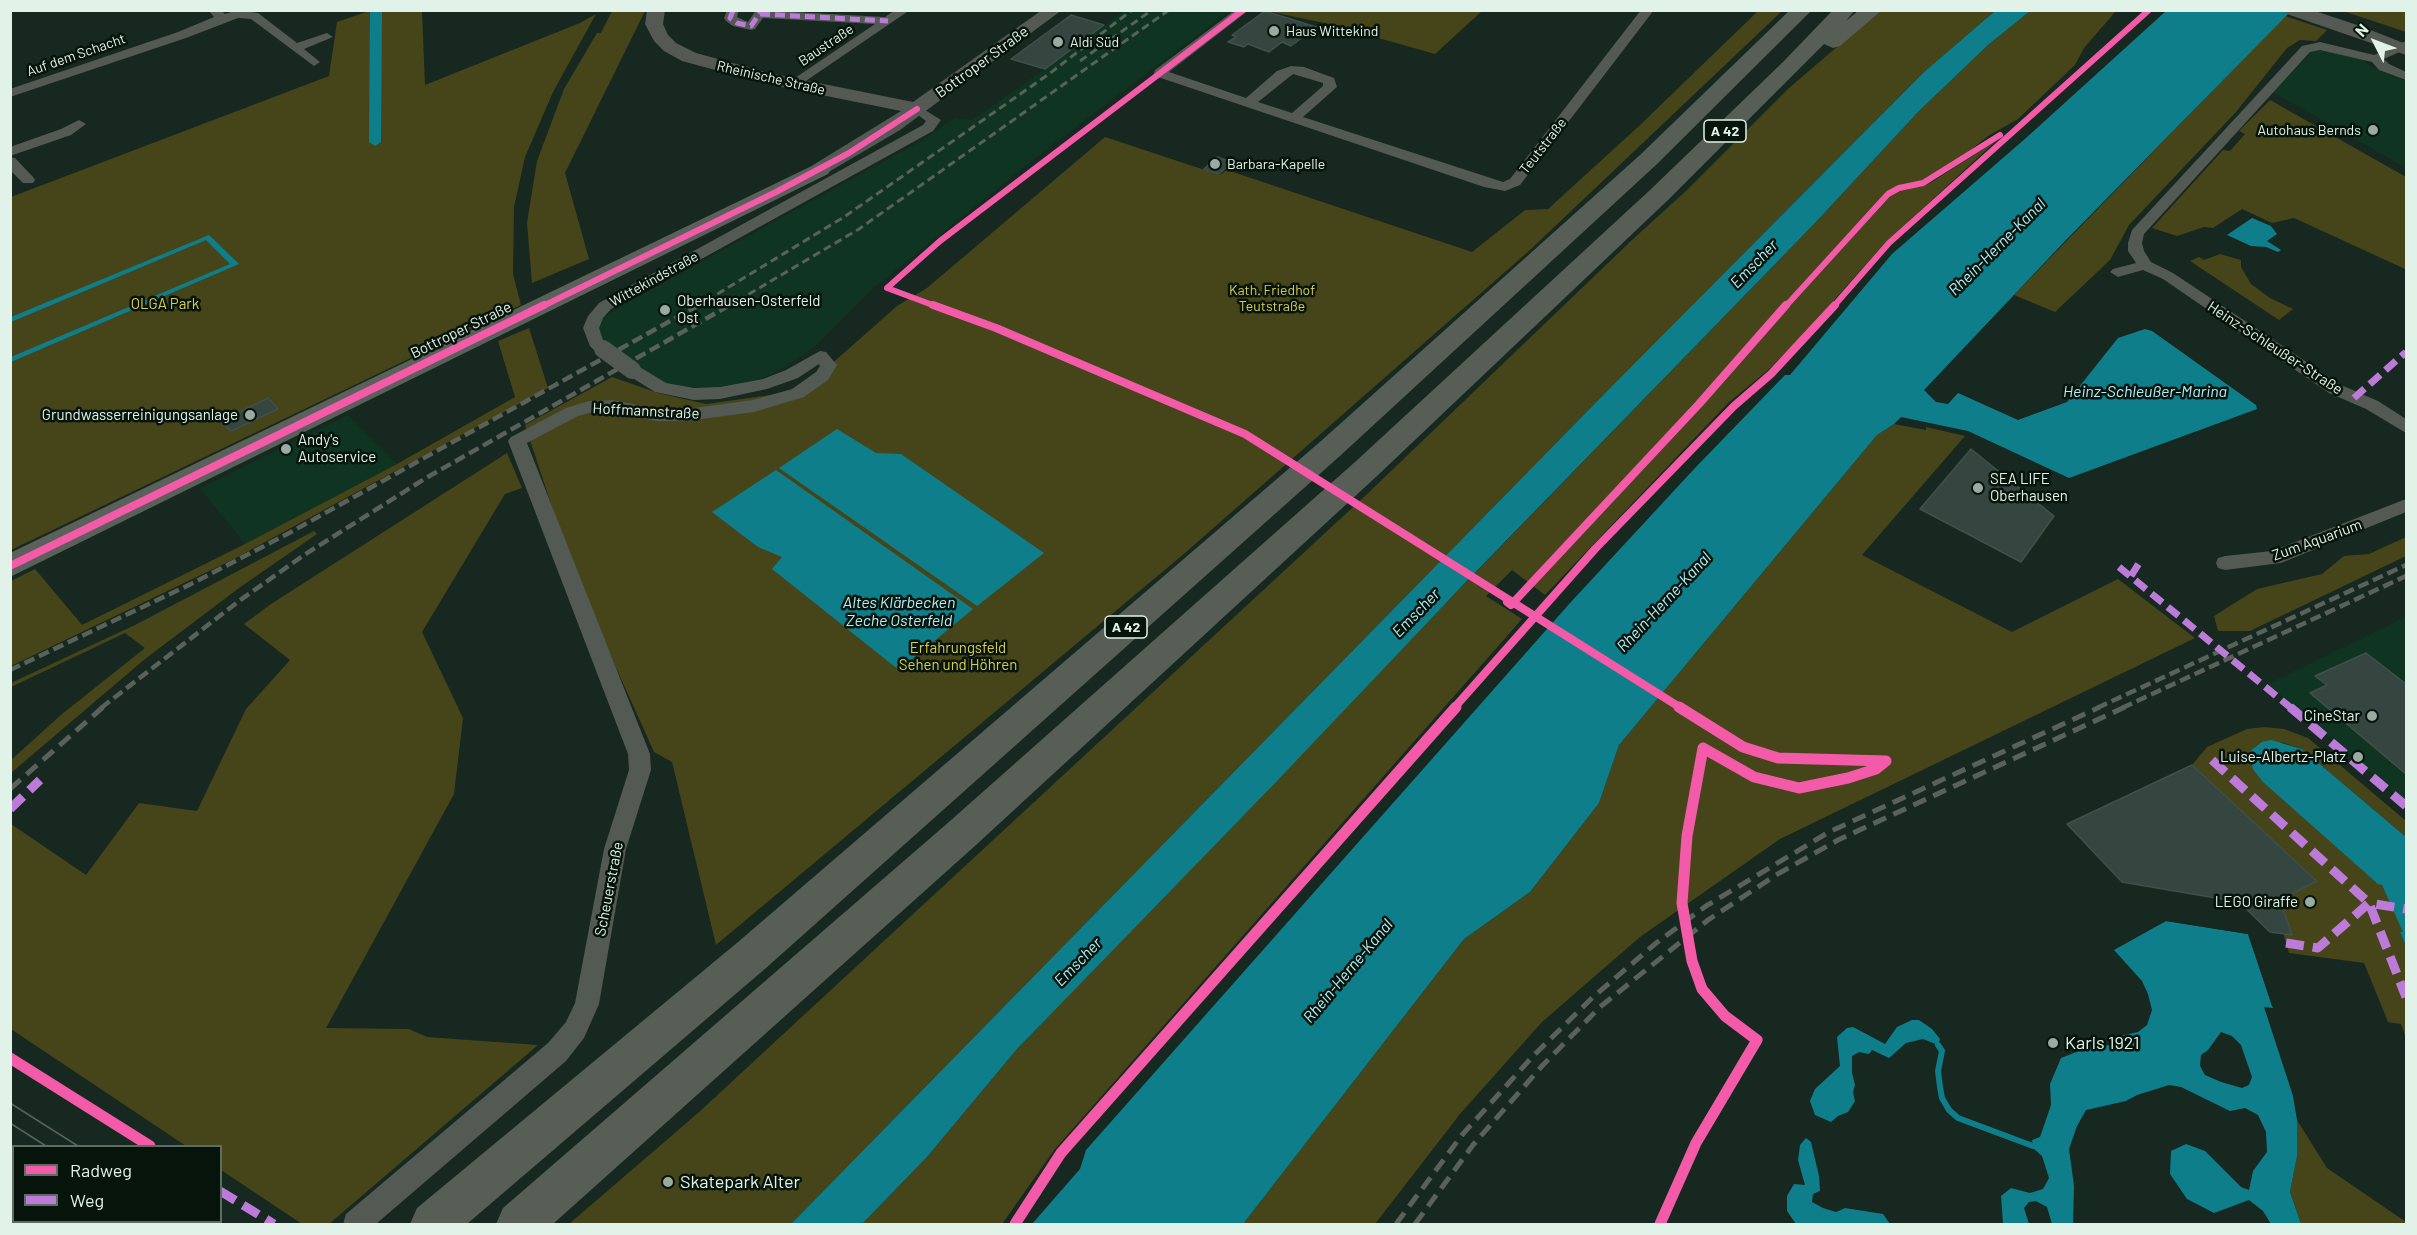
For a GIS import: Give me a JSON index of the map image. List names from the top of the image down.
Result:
{
  "streets": {
    "highway": ["A 42"],
    "main road": ["Bottroper Straße", "Rheinische Straße"],
    "street": [
      "Baustraße",
      "Auf dem Schacht",
      "Teutstraße",
      "Wittekindstraße",
      "Heinz-Schleußer-Straße",
      "Hoffmannstraße",
      "Zum Aquarium",
      "Scheuerstraße"
    ]
  },
  "crossings": [
    ["Baustraße", "Rheinische Straße"],
    ["Bottroper Straße", "Rheinische Straße"],
    ["Bottroper Straße", "Wittekindstraße"],
    ["Rheinische Straße", "Wittekindstraße"],
    ["Wittekindstraße", "Hoffmannstraße"],
    ["Hoffmannstraße", "Scheuerstraße"]
  ],
  "water": [
    "Rhein-Herne-Kanal",
    "Emscher",
    "Heinz-Schleußer-Marina",
    "Altes Klärbecken Zeche Osterfeld"
  ],
  "parks": ["Kath. Friedhof Teutstraße", "OLGA Park", "Erfahrungsfeld Sehen und Höhren"],
  "places": [
    "Haus Wittekind",
    "Aldi Süd",
    "Autohaus Bernds",
    "Barbara-Kapelle",
    "Oberhausen-Osterfeld Ost",
    "Grundwasserreinigungsanlage",
    "Andy's Autoservice",
    "SEA LIFE Oberhausen",
    "CineStar",
    "Luise-Albertz-Platz",
    "LEGO Giraffe",
    "Karls 1921",
    "Skatepark Alter"
  ],
  "legend": ["Radweg", "Weg"],
  "north": "top left"
}
